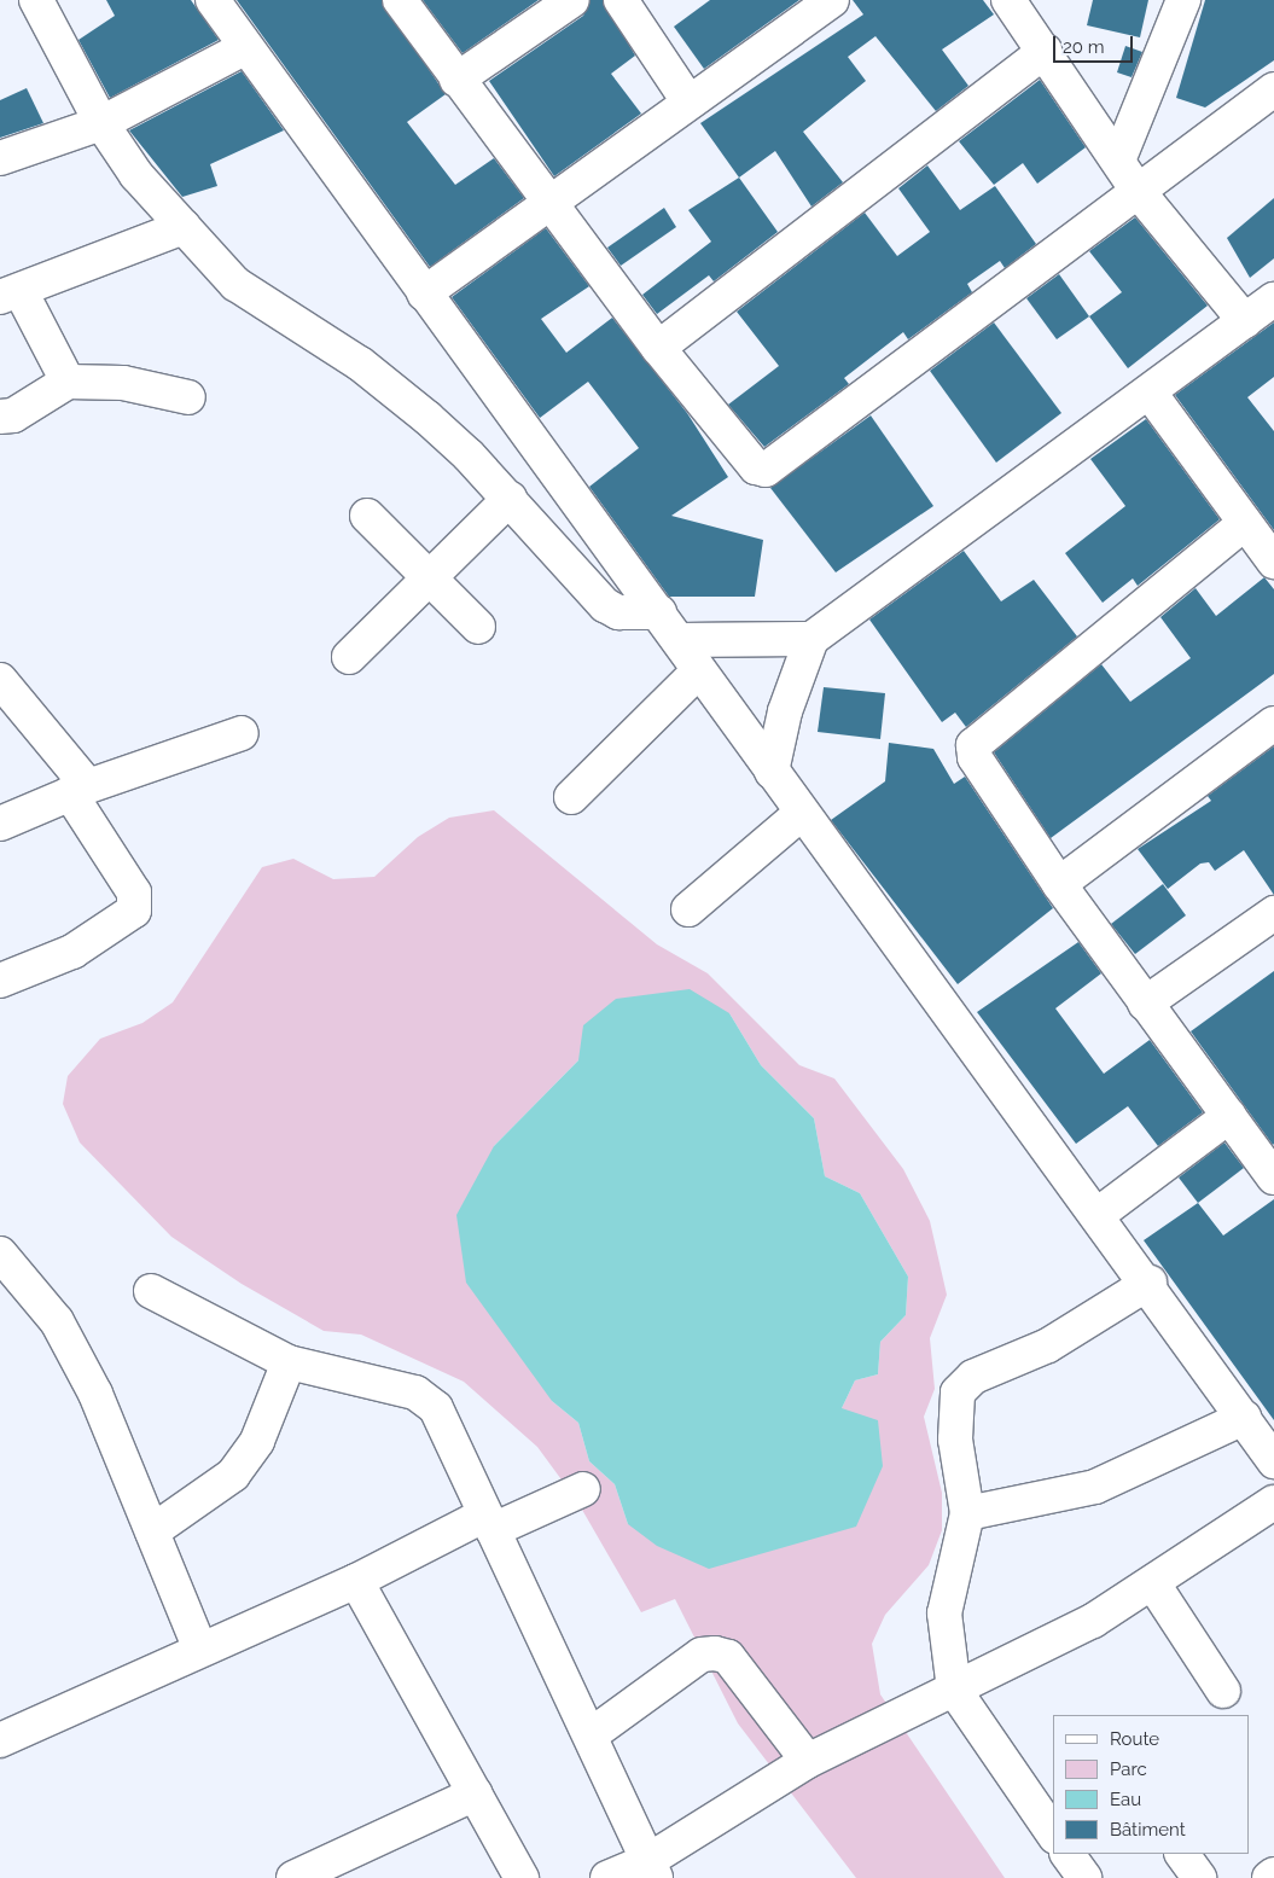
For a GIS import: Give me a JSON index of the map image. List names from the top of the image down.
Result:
{
  "legend": [
    "Route",
    "Parc",
    "Eau",
    "Bâtiment"
  ],
  "scale_bar": "20 m"
}
